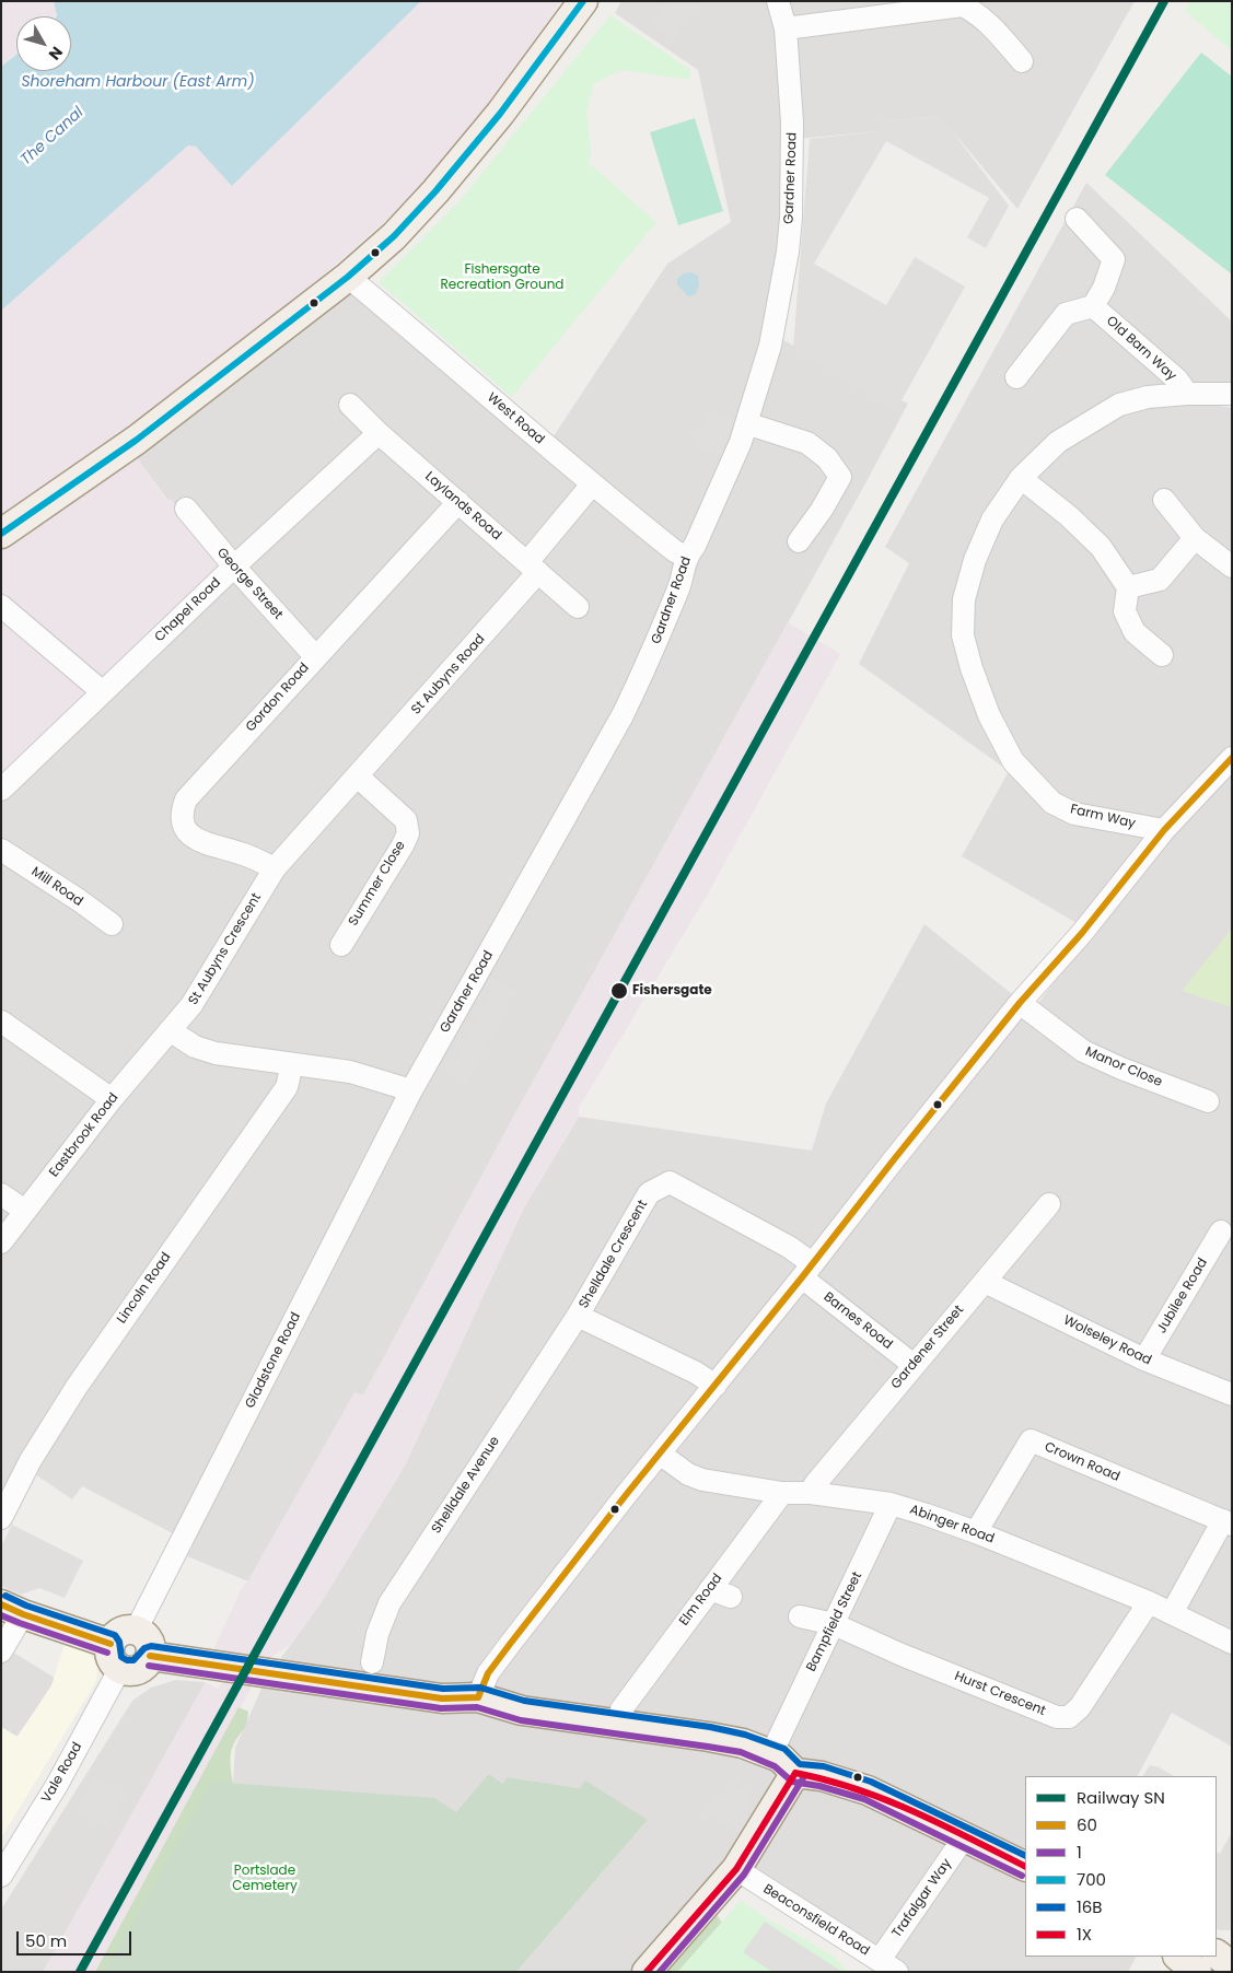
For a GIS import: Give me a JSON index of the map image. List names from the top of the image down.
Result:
{
  "streets": {
    "street": [
      "Gardner Road",
      "Old Barn Way",
      "West Road",
      "Laylands Road",
      "George Street",
      "Chapel Road",
      "St Aubyns Road",
      "Gordon Road",
      "Farm Way",
      "Summer Close",
      "Mill Road",
      "St Aubyns Crescent",
      "Manor Close",
      "Eastbrook Road",
      "Shelldale Crescent",
      "Lincoln Road",
      "Jubilee Road",
      "Barnes Road",
      "Wolseley Road",
      "Gardener Street",
      "Gladstone Road",
      "Crown Road",
      "Shelldale Avenue",
      "Abinger Road",
      "Elm Road",
      "Bampfield Street",
      "Hurst Crescent",
      "Vale Road",
      "Trafalgar Way",
      "Beaconsfield Road"
    ]
  },
  "crossings": [
    ["Gardner Road", "West Road"],
    ["Gardner Road", "Gladstone Road"],
    ["Old Barn Way", "Farm Way"],
    ["West Road", "St Aubyns Road"],
    ["Laylands Road", "Chapel Road"],
    ["Laylands Road", "St Aubyns Road"],
    ["Laylands Road", "Gordon Road"],
    ["George Street", "Chapel Road"],
    ["George Street", "Gordon Road"],
    ["St Aubyns Road", "Summer Close"],
    ["St Aubyns Road", "St Aubyns Crescent"],
    ["Gordon Road", "St Aubyns Crescent"],
    ["Summer Close", "St Aubyns Crescent"],
    ["St Aubyns Crescent", "Eastbrook Road"],
    ["Shelldale Crescent", "Barnes Road"],
    ["Shelldale Crescent", "Shelldale Avenue"],
    ["Jubilee Road", "Wolseley Road"],
    ["Barnes Road", "Gardener Street"],
    ["Wolseley Road", "Gardener Street"],
    ["Gardener Street", "Abinger Road"],
    ["Gladstone Road", "Vale Road"],
    ["Crown Road", "Abinger Road"],
    ["Abinger Road", "Elm Road"],
    ["Abinger Road", "Bampfield Street"],
    ["Abinger Road", "Hurst Crescent"],
    ["Bampfield Street", "Hurst Crescent"],
    ["Trafalgar Way", "Beaconsfield Road"]
  ],
  "water": ["Shoreham Harbour (East Arm)", "The Canal"],
  "parks": ["Fishersgate Recreation Ground", "Portslade Cemetery"],
  "places": ["Fishersgate"],
  "lines": [
    "rail line SN",
    "transit line 700",
    "transit line 60",
    "transit line 16B",
    "transit line 1",
    "transit line 1X"
  ],
  "legend": [
    "Railway SN",
    "60",
    "1",
    "700",
    "16B",
    "1X"
  ],
  "scale_bar": "50 m",
  "north": "bottom right"
}
